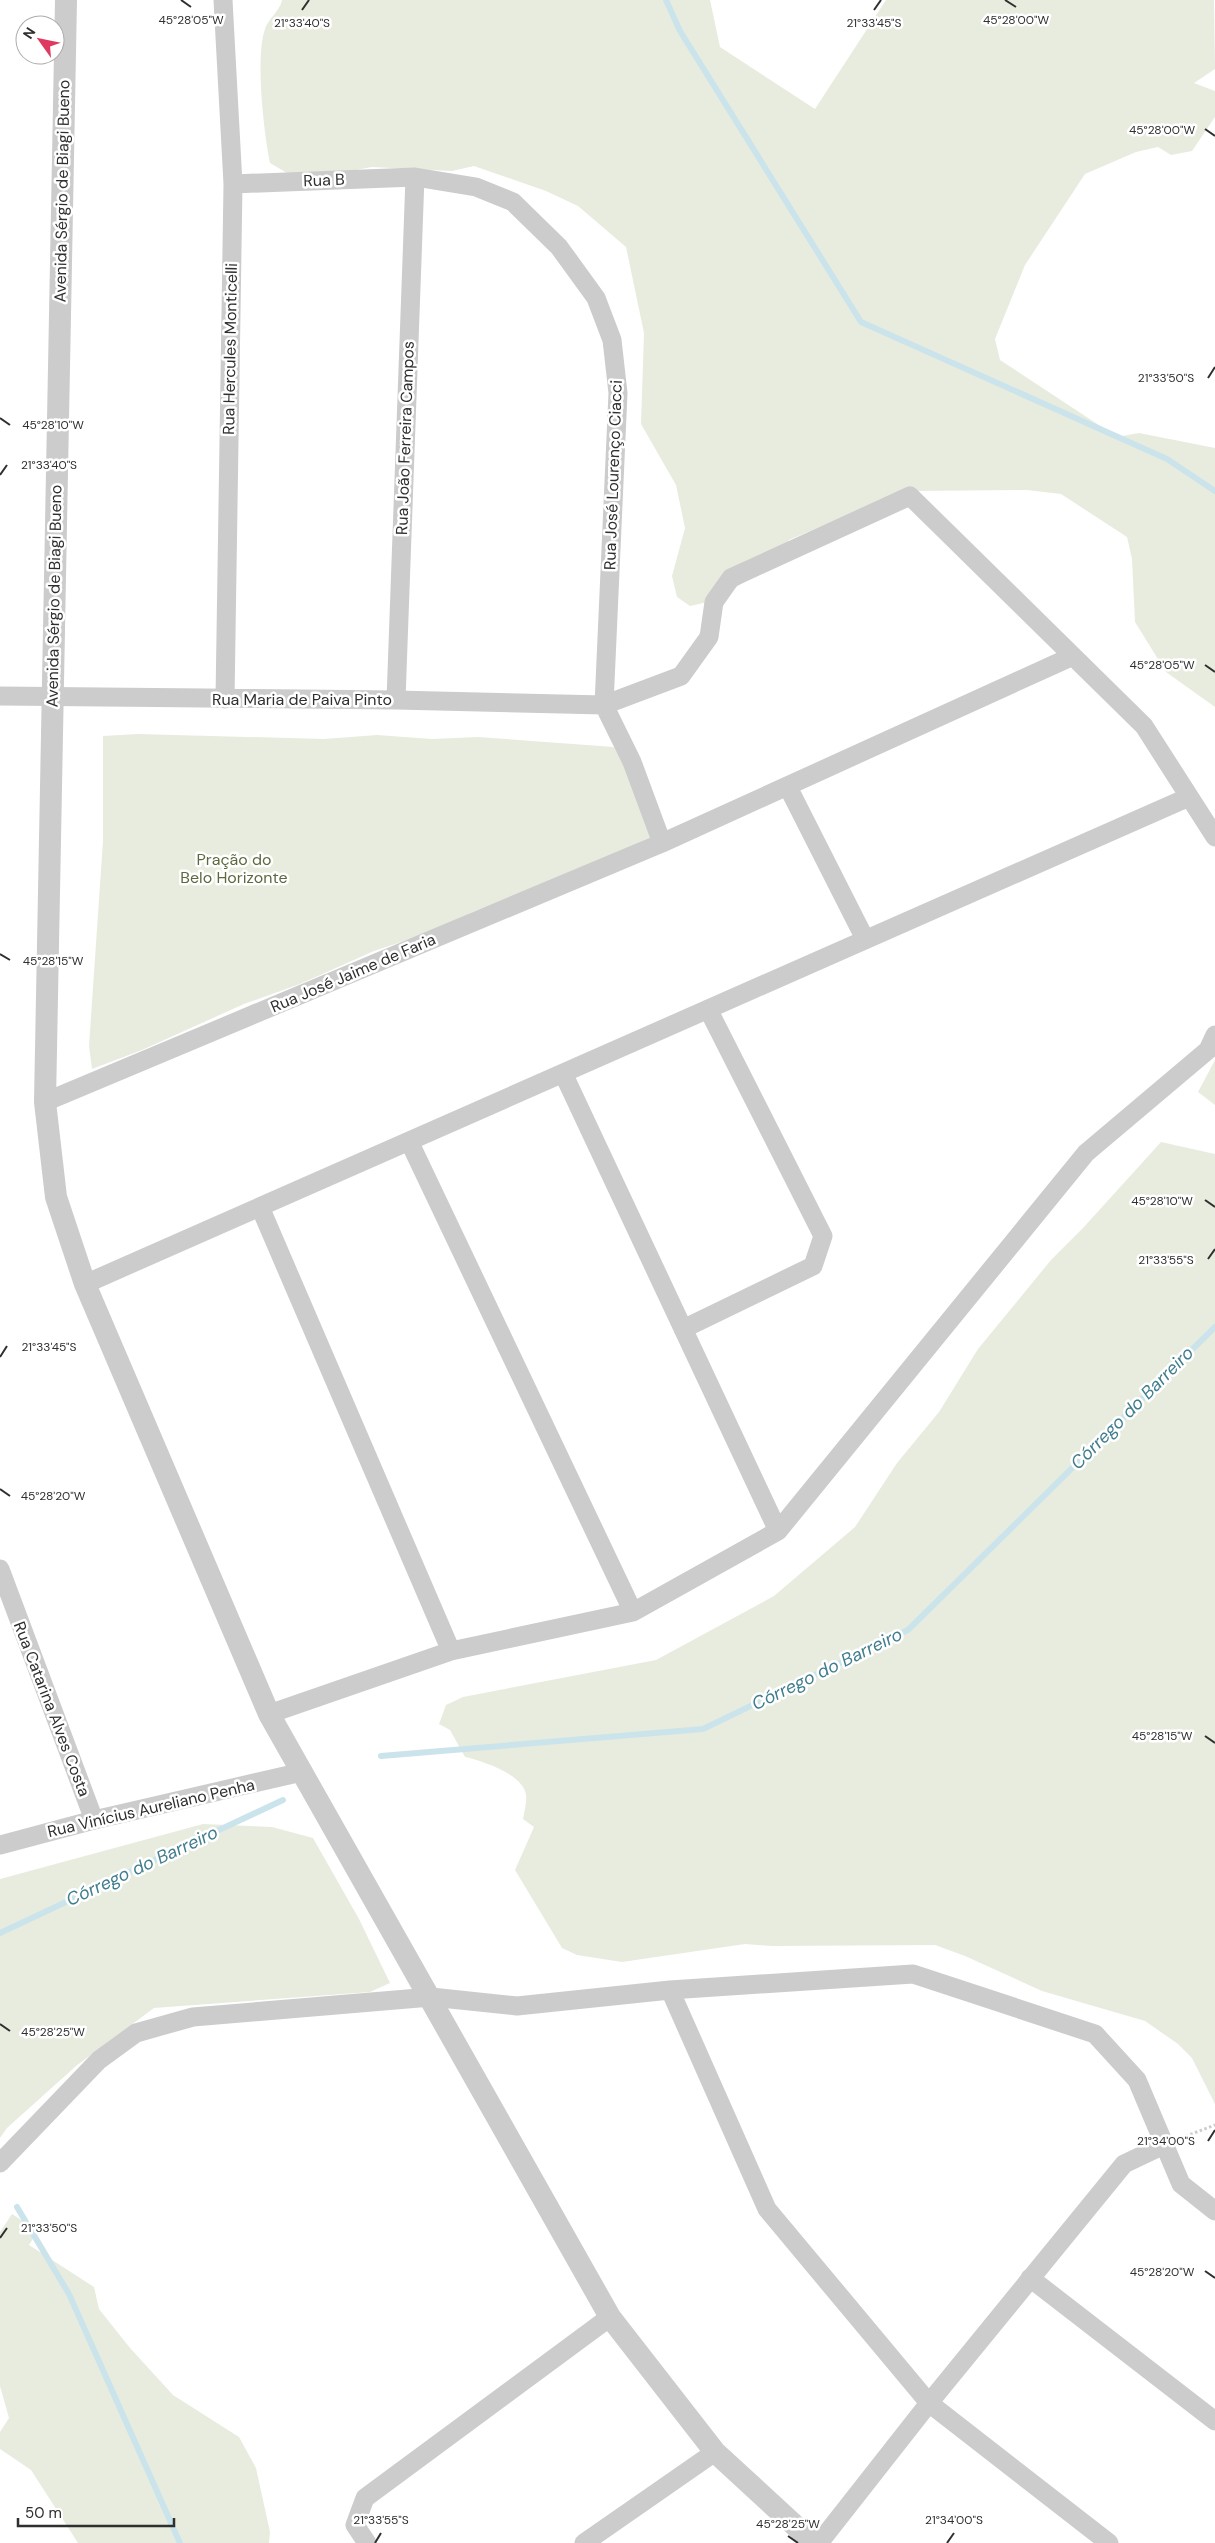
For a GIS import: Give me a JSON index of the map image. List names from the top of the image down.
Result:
{
  "streets": {
    "street": [
      "Rua B",
      "Avenida Sérgio de Biagi Bueno",
      "Rua Hercules Monticelli",
      "Rua João Ferreira Campos",
      "Rua José Lourenço Ciacci",
      "Rua Maria de Paiva Pinto",
      "Rua José Jaime de Faria",
      "Rua Catarina Alves Costa",
      "Rua Vinícius Aureliano Penha"
    ]
  },
  "crossings": [
    ["Rua B", "Rua Hercules Monticelli"],
    ["Rua B", "Rua João Ferreira Campos"],
    ["Rua B", "Rua José Lourenço Ciacci"],
    ["Avenida Sérgio de Biagi Bueno", "Rua Maria de Paiva Pinto"],
    ["Avenida Sérgio de Biagi Bueno", "Rua José Jaime de Faria"],
    ["Avenida Sérgio de Biagi Bueno", "Rua Vinícius Aureliano Penha"],
    ["Rua Hercules Monticelli", "Rua Maria de Paiva Pinto"],
    ["Rua João Ferreira Campos", "Rua José Lourenço Ciacci"],
    ["Rua João Ferreira Campos", "Rua Maria de Paiva Pinto"],
    ["Rua José Lourenço Ciacci", "Rua Maria de Paiva Pinto"],
    ["Rua José Lourenço Ciacci", "Rua José Jaime de Faria"],
    ["Rua Catarina Alves Costa", "Rua Vinícius Aureliano Penha"]
  ],
  "water": ["Córrego do Barreiro"],
  "parks": ["Pração do Belo Horizonte"],
  "scale_bar": "50 m",
  "north": "top left",
  "coordinates": [
    "45°28'05\"W",
    "45°28'00\"W",
    "21°33'40\"S",
    "21°33'45\"S",
    "21°33'50\"S",
    "45°28'10\"W",
    "45°28'15\"W",
    "21°33'55\"S",
    "45°28'20\"W",
    "45°28'25\"W",
    "21°34'00\"S"
  ]
}
